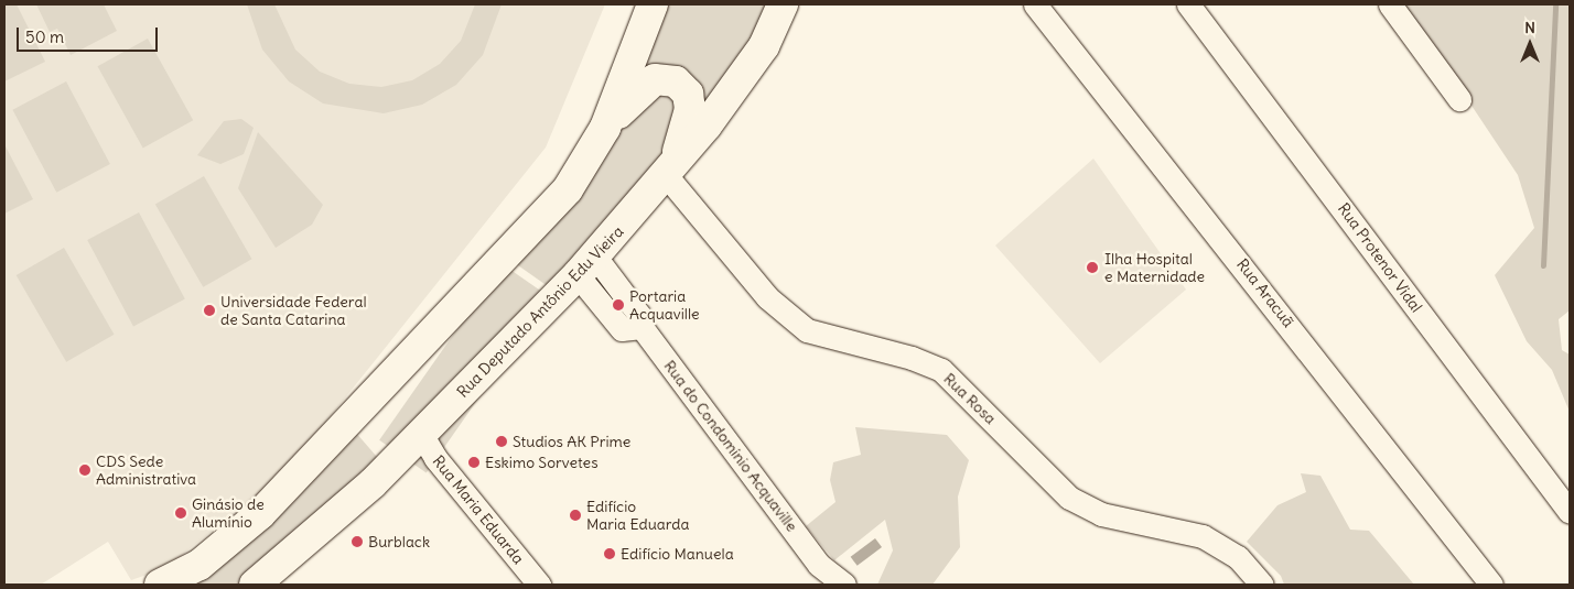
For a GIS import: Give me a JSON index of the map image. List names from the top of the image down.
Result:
{
  "streets": {
    "main road": ["Rua Deputado Antônio Edu Vieira"],
    "street": [
      "Rua Protenor Vidal",
      "Rua Aracuã",
      "Rua Rosa",
      "Rua do Condomínio Acquaville",
      "Rua Maria Eduarda"
    ]
  },
  "crossings": [
    ["Rua Deputado Antônio Edu Vieira", "Rua Rosa"],
    ["Rua Deputado Antônio Edu Vieira", "Rua do Condomínio Acquaville"],
    ["Rua Deputado Antônio Edu Vieira", "Rua Maria Eduarda"]
  ],
  "places": [
    "Ilha Hospital e Maternidade",
    "Portaria Acquaville",
    "Universidade Federal de Santa Catarina",
    "Studios AK Prime",
    "Eskimo Sorvetes",
    "CDS Sede Administrativa",
    "Ginásio de Alumínio",
    "Edifício Maria Eduarda",
    "Burblack",
    "Edifício Manuela"
  ],
  "scale_bar": "50 m",
  "north": "top"
}
